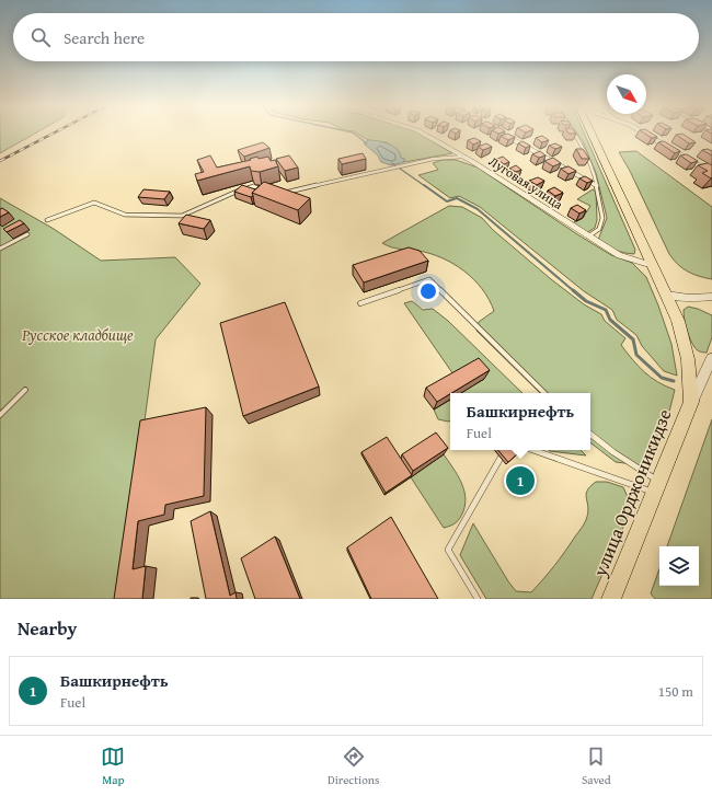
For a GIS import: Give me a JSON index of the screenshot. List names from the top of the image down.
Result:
{
  "streets": {
    "main road": ["улица Орджоникидзе"],
    "street": ["Луговая улица"]
  },
  "parks": ["Русское кладбище"],
  "north": "bottom right",
  "page": {
    "search": "Search here",
    "popup": ["Башкирнефть", "Fuel"],
    "pins": "1",
    "heading": "Nearby",
    "list": [
      {
        "mark": "1",
        "name": "Башкирнефть",
        "note": "Fuel",
        "value": "150 m"
      }
    ],
    "nav": ["Map", "Directions", "Saved"]
  }
}
